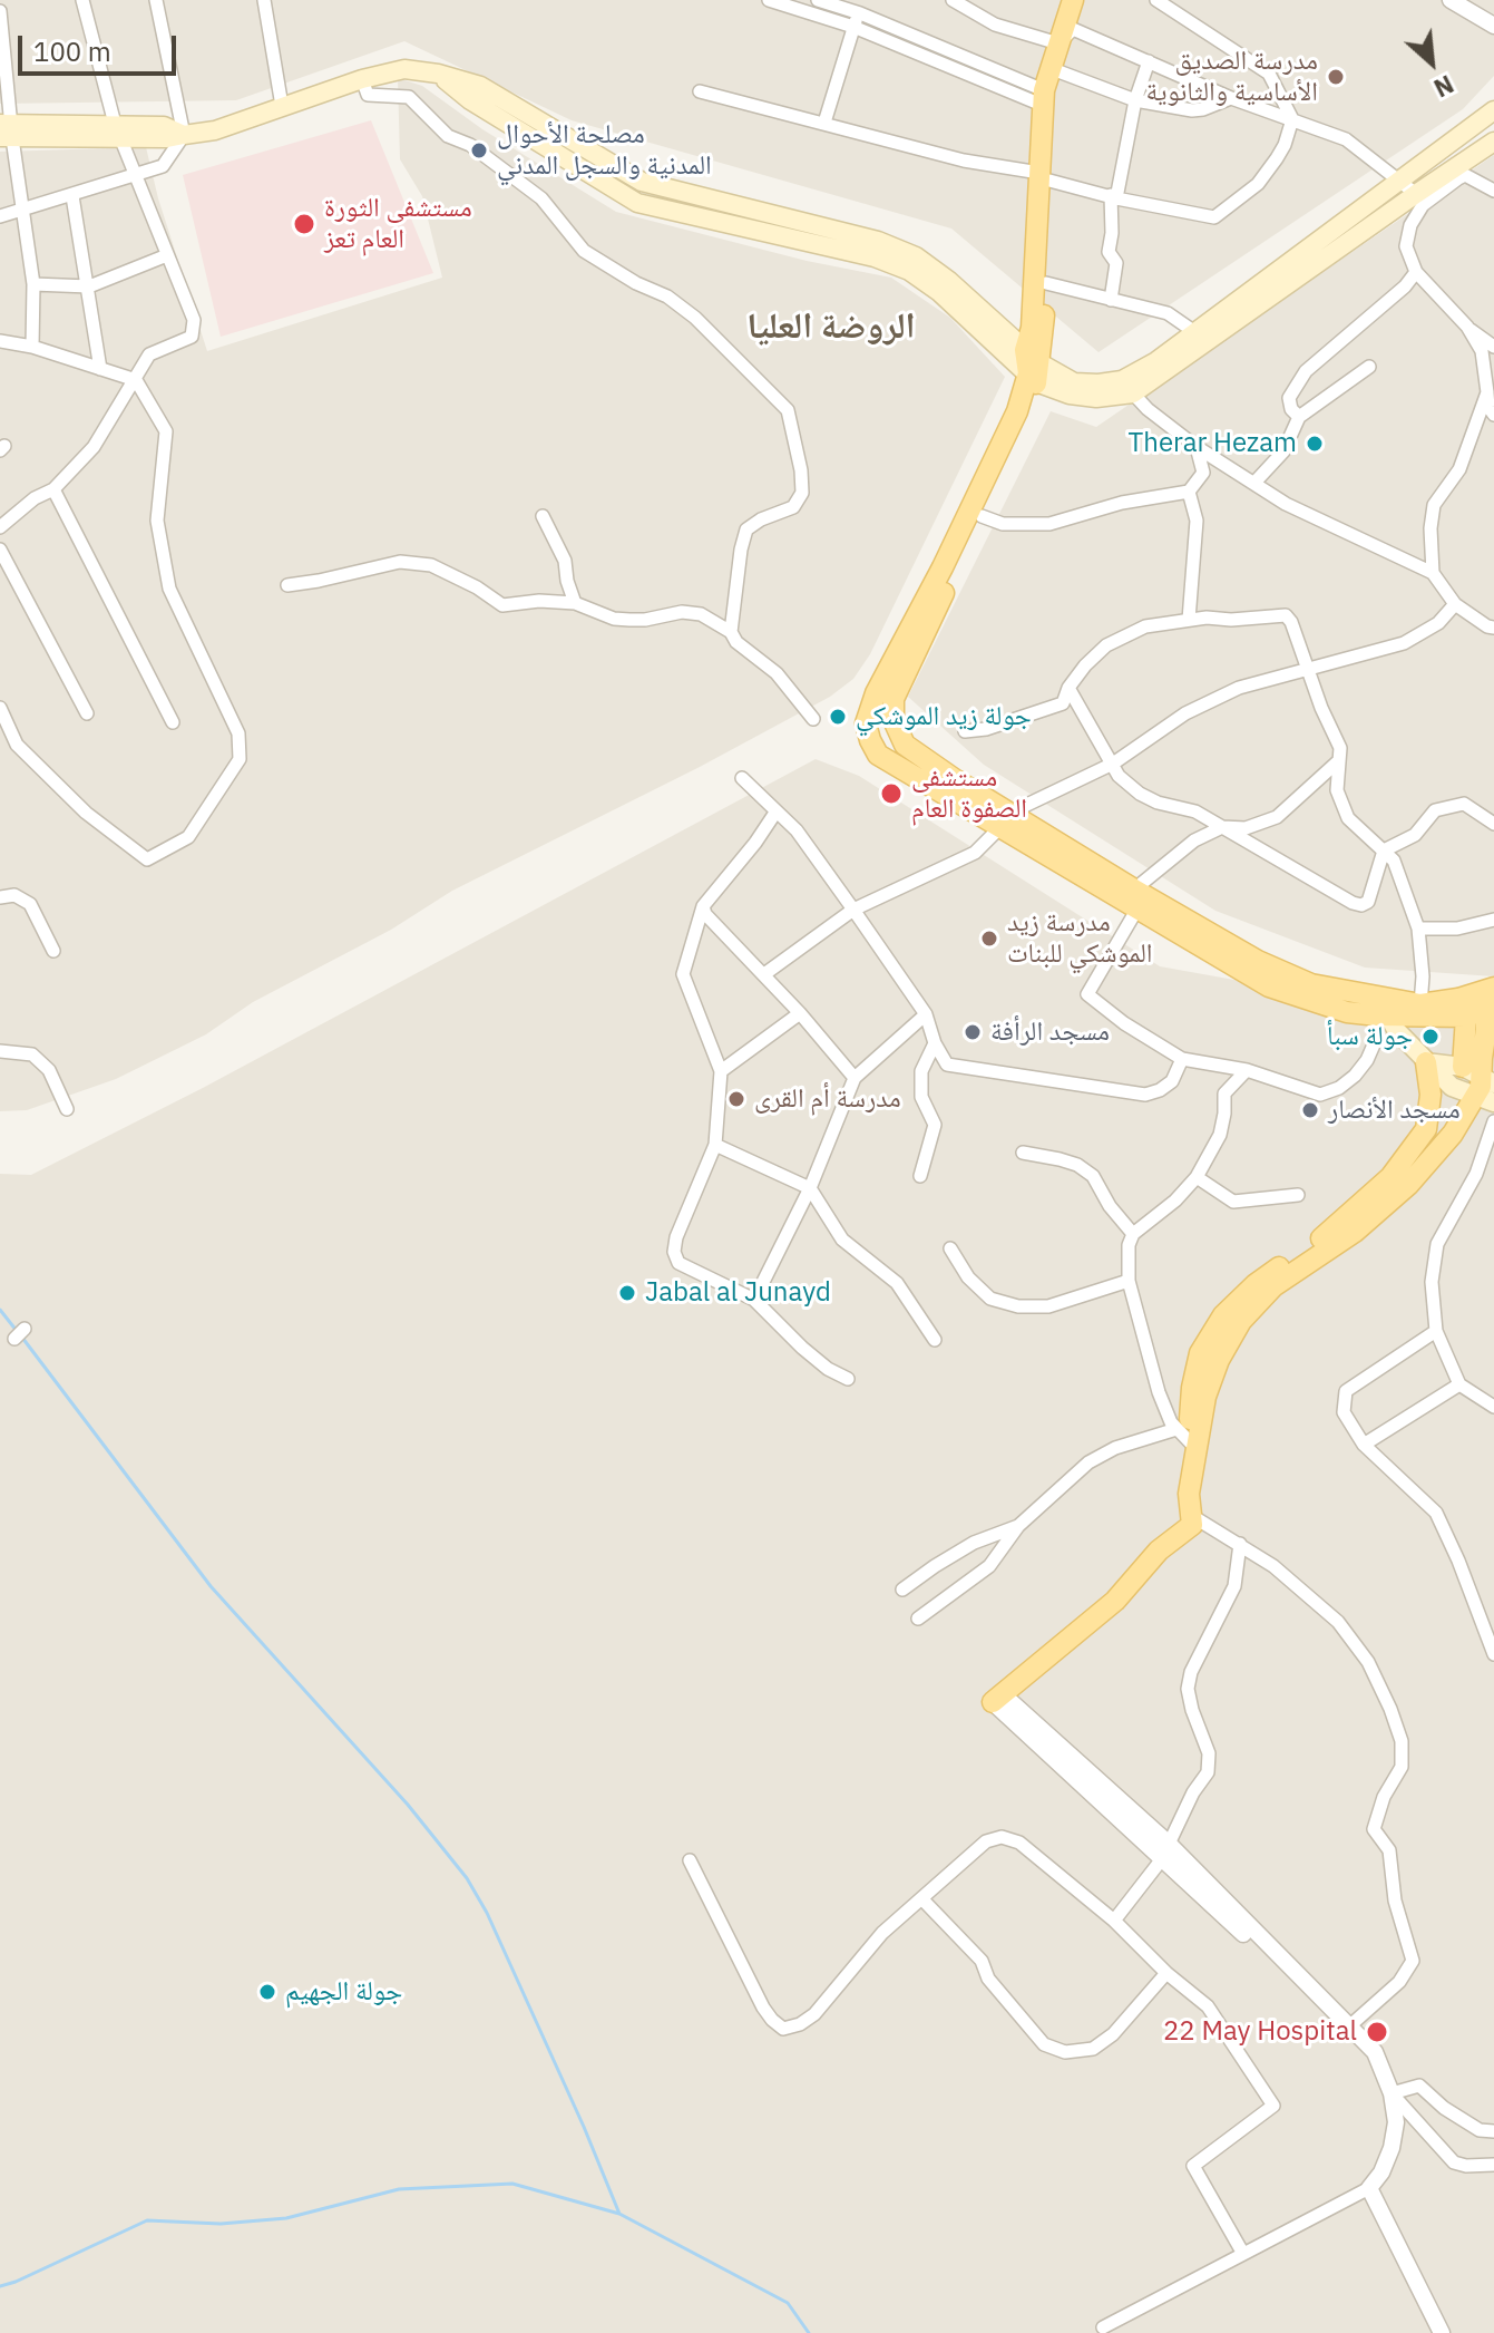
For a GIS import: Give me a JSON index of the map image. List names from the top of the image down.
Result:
{
  "districts": ["الروضة العليا"],
  "places": [
    "مدرسة الصديق الأساسية والثانوية",
    "مصلحة الأحوال المدنية والسجل المدني",
    "مستشفى الثورة العام تعز",
    "Therar Hezam",
    "جولة زيد الموشكي",
    "مستشفى الصفوة العام",
    "مدرسة زيد الموشكي للبنات",
    "مسجد الرأفة",
    "جولة سبأ",
    "مدرسة أم القرى",
    "مسجد الأنصار",
    "Jabal al Junayd",
    "جولة الجهيم",
    "22 May Hospital"
  ],
  "scale_bar": "100 m",
  "north": "bottom right"
}
